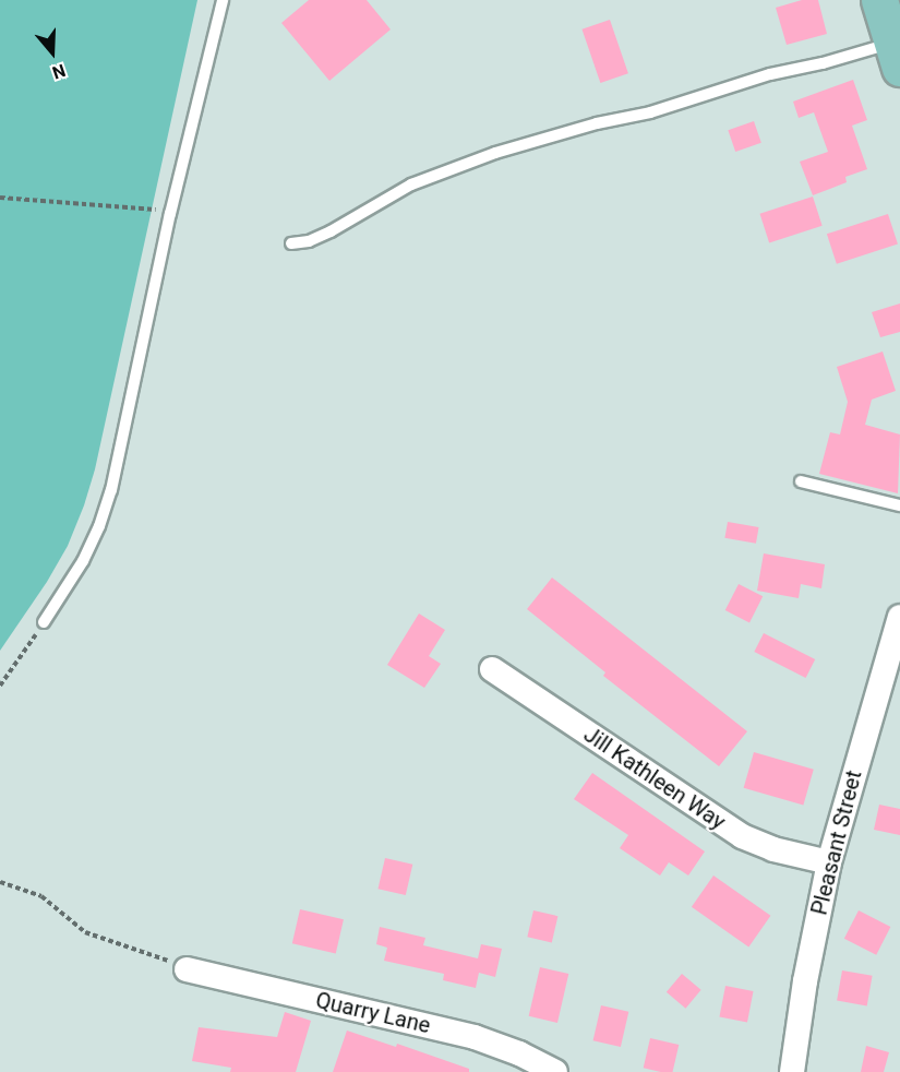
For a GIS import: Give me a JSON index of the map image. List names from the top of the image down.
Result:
{
  "streets": {
    "street": ["Jill Kathleen Way", "Pleasant Street", "Quarry Lane"]
  },
  "crossings": [
    ["Jill Kathleen Way", "Pleasant Street"]
  ],
  "north": "bottom"
}
